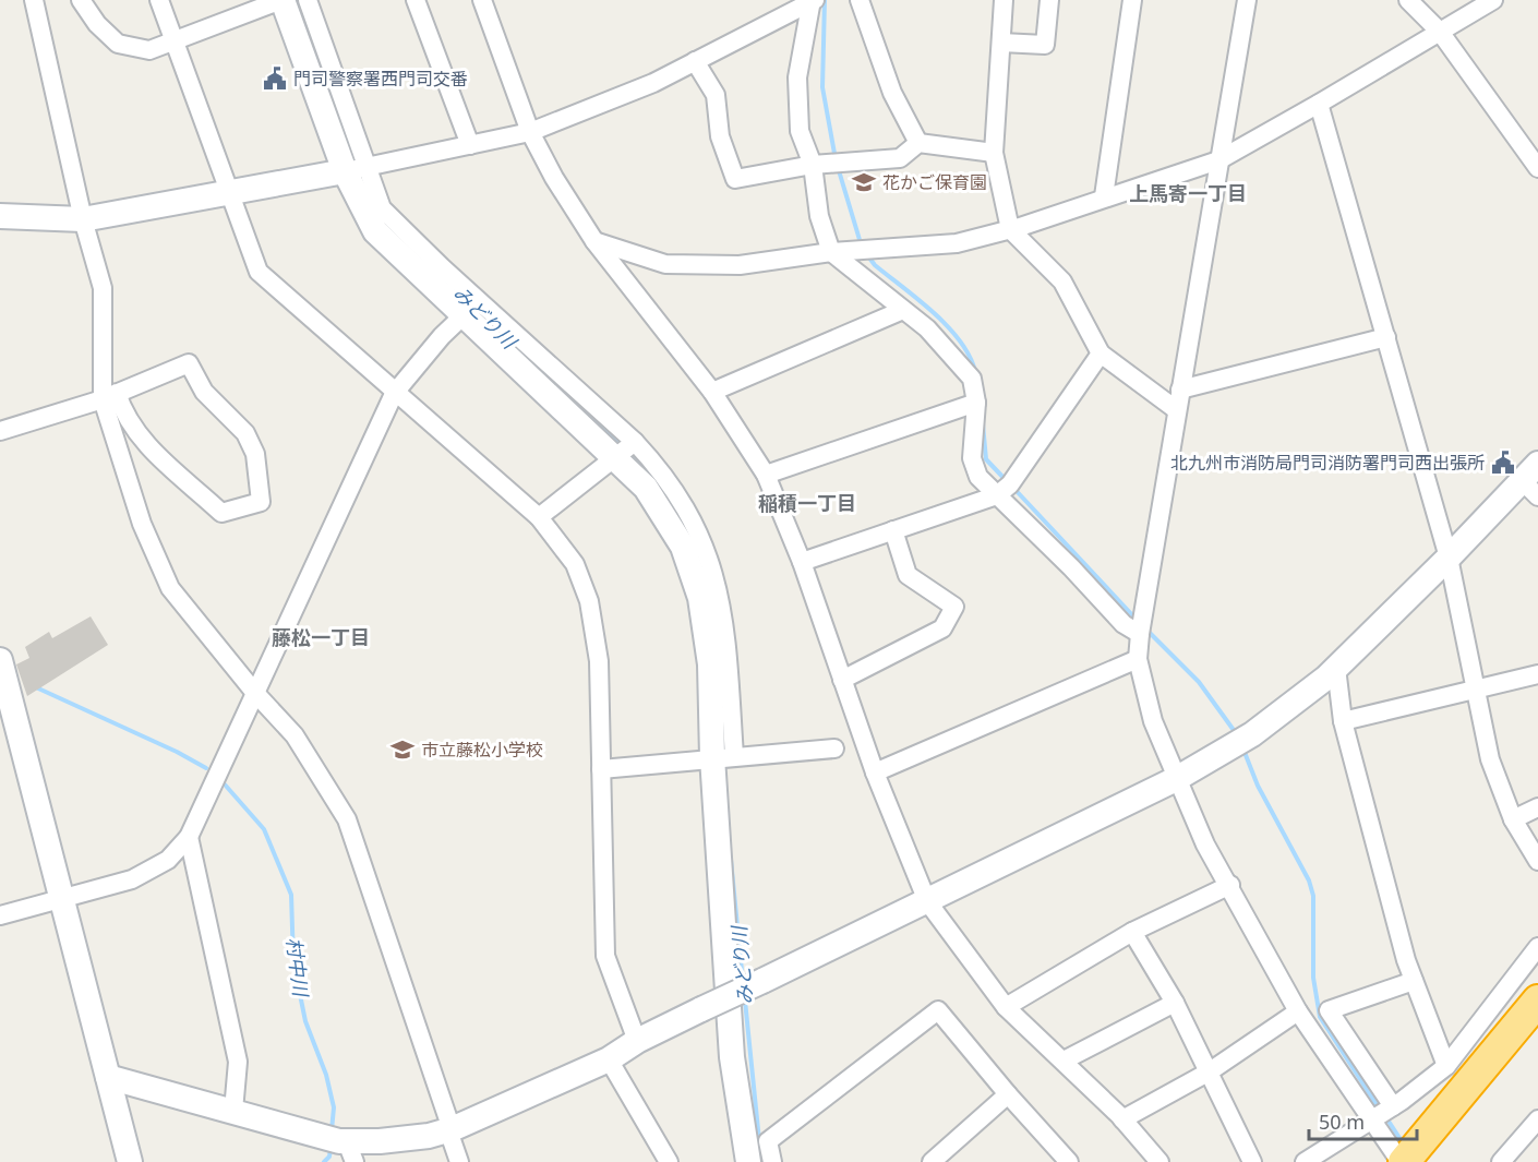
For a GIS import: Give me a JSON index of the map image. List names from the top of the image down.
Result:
{
  "districts": ["上馬寄一丁目", "稲積一丁目", "藤松一丁目"],
  "water": ["みどり川", "村中川"],
  "places": {
    "public building": ["門司警察署西門司交番", "北九州市消防局門司消防署門司西出張所"],
    "school or university": ["花かご保育園", "市立藤松小学校"]
  },
  "scale_bar": "50 m"
}
